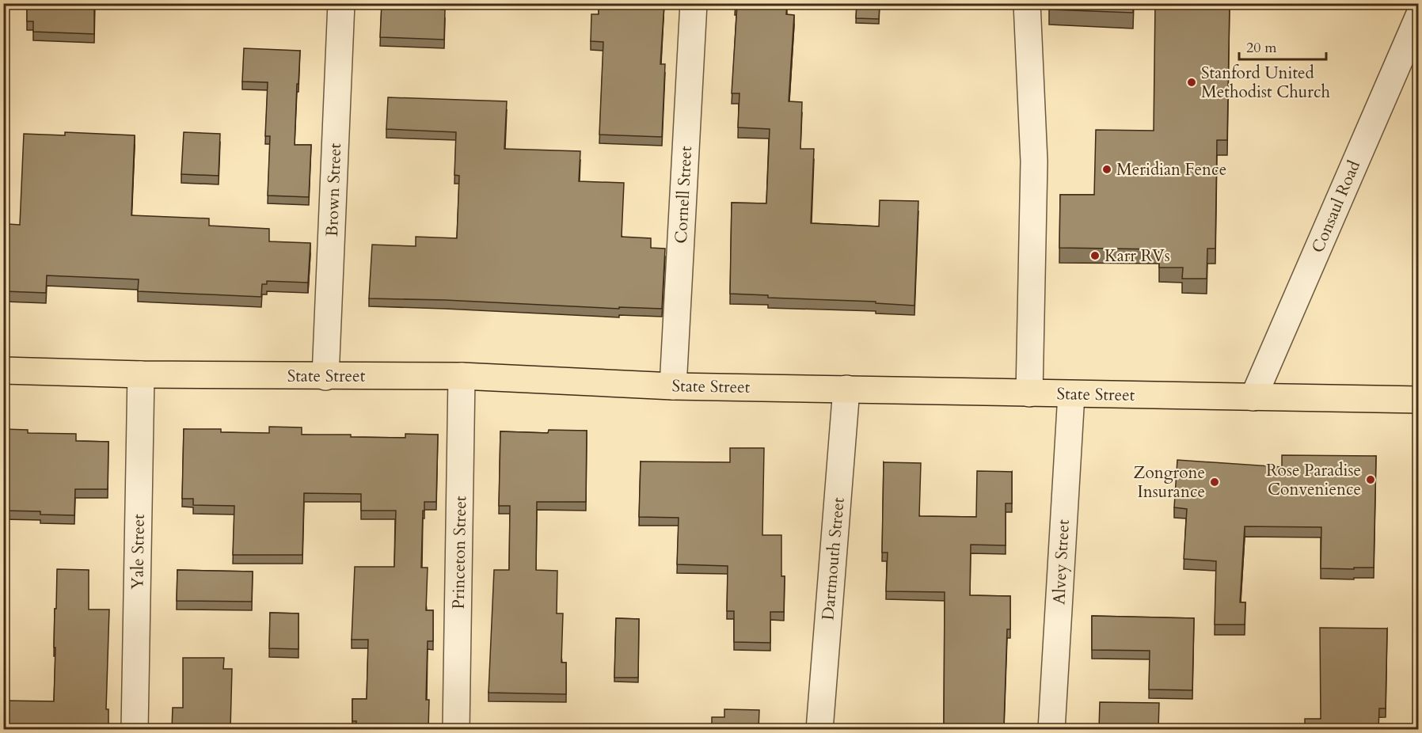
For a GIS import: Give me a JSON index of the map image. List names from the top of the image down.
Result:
{
  "streets": {
    "main road": ["State Street"],
    "street": [
      "Brown Street",
      "Cornell Street",
      "Consaul Road",
      "Yale Street",
      "Princeton Street",
      "Dartmouth Street",
      "Alvey Street"
    ]
  },
  "crossings": [
    ["Brown Street", "State Street"],
    ["Cornell Street", "State Street"],
    ["Consaul Road", "State Street"],
    ["State Street", "Yale Street"],
    ["State Street", "Princeton Street"],
    ["State Street", "Dartmouth Street"],
    ["State Street", "Alvey Street"]
  ],
  "places": [
    "Stanford United Methodist Church",
    "Meridian Fence",
    "Karr RVs",
    "Rose Paradise Convenience",
    "Zongrone Insurance"
  ],
  "scale_bar": "20 m"
}
